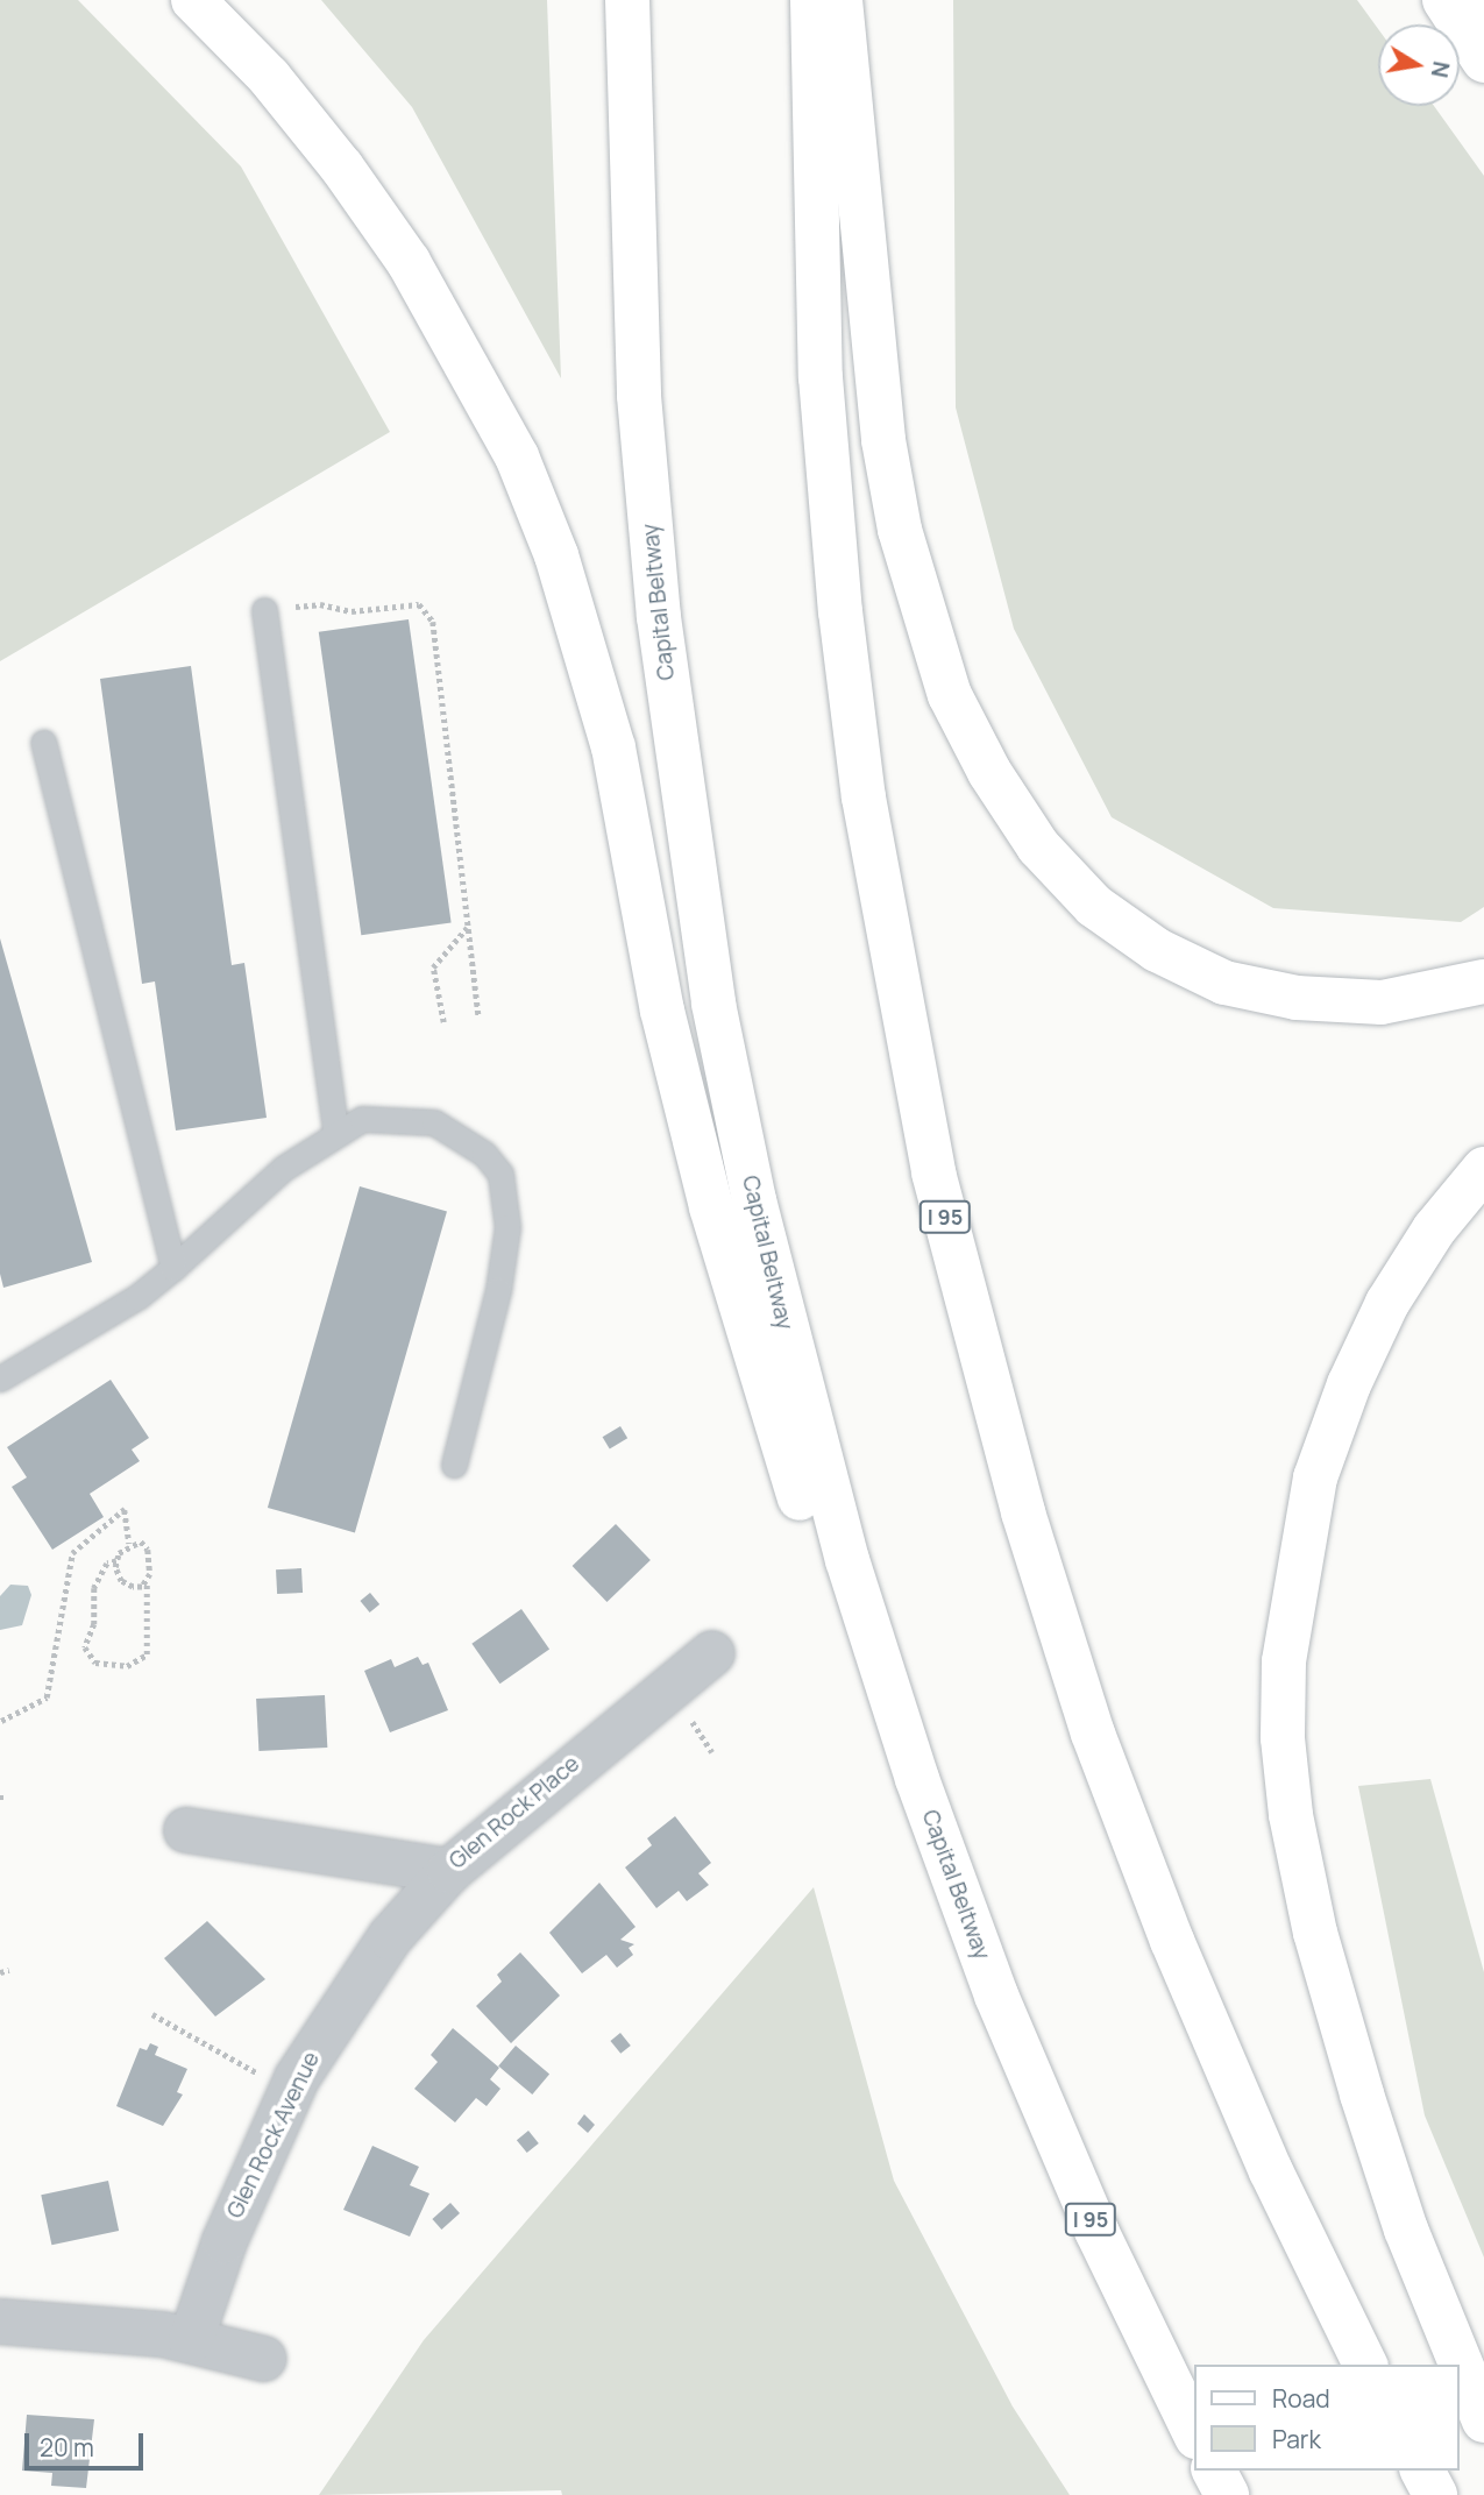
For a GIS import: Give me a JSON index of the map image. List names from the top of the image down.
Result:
{
  "streets": {
    "main road": ["Capital Beltway", "I 95"],
    "street": ["Glen Rock Place", "Glen Rock Avenue"]
  },
  "crossings": [
    ["Glen Rock Place", "Glen Rock Avenue"]
  ],
  "legend": ["Road", "Park"],
  "scale_bar": "20 m",
  "north": "right"
}
